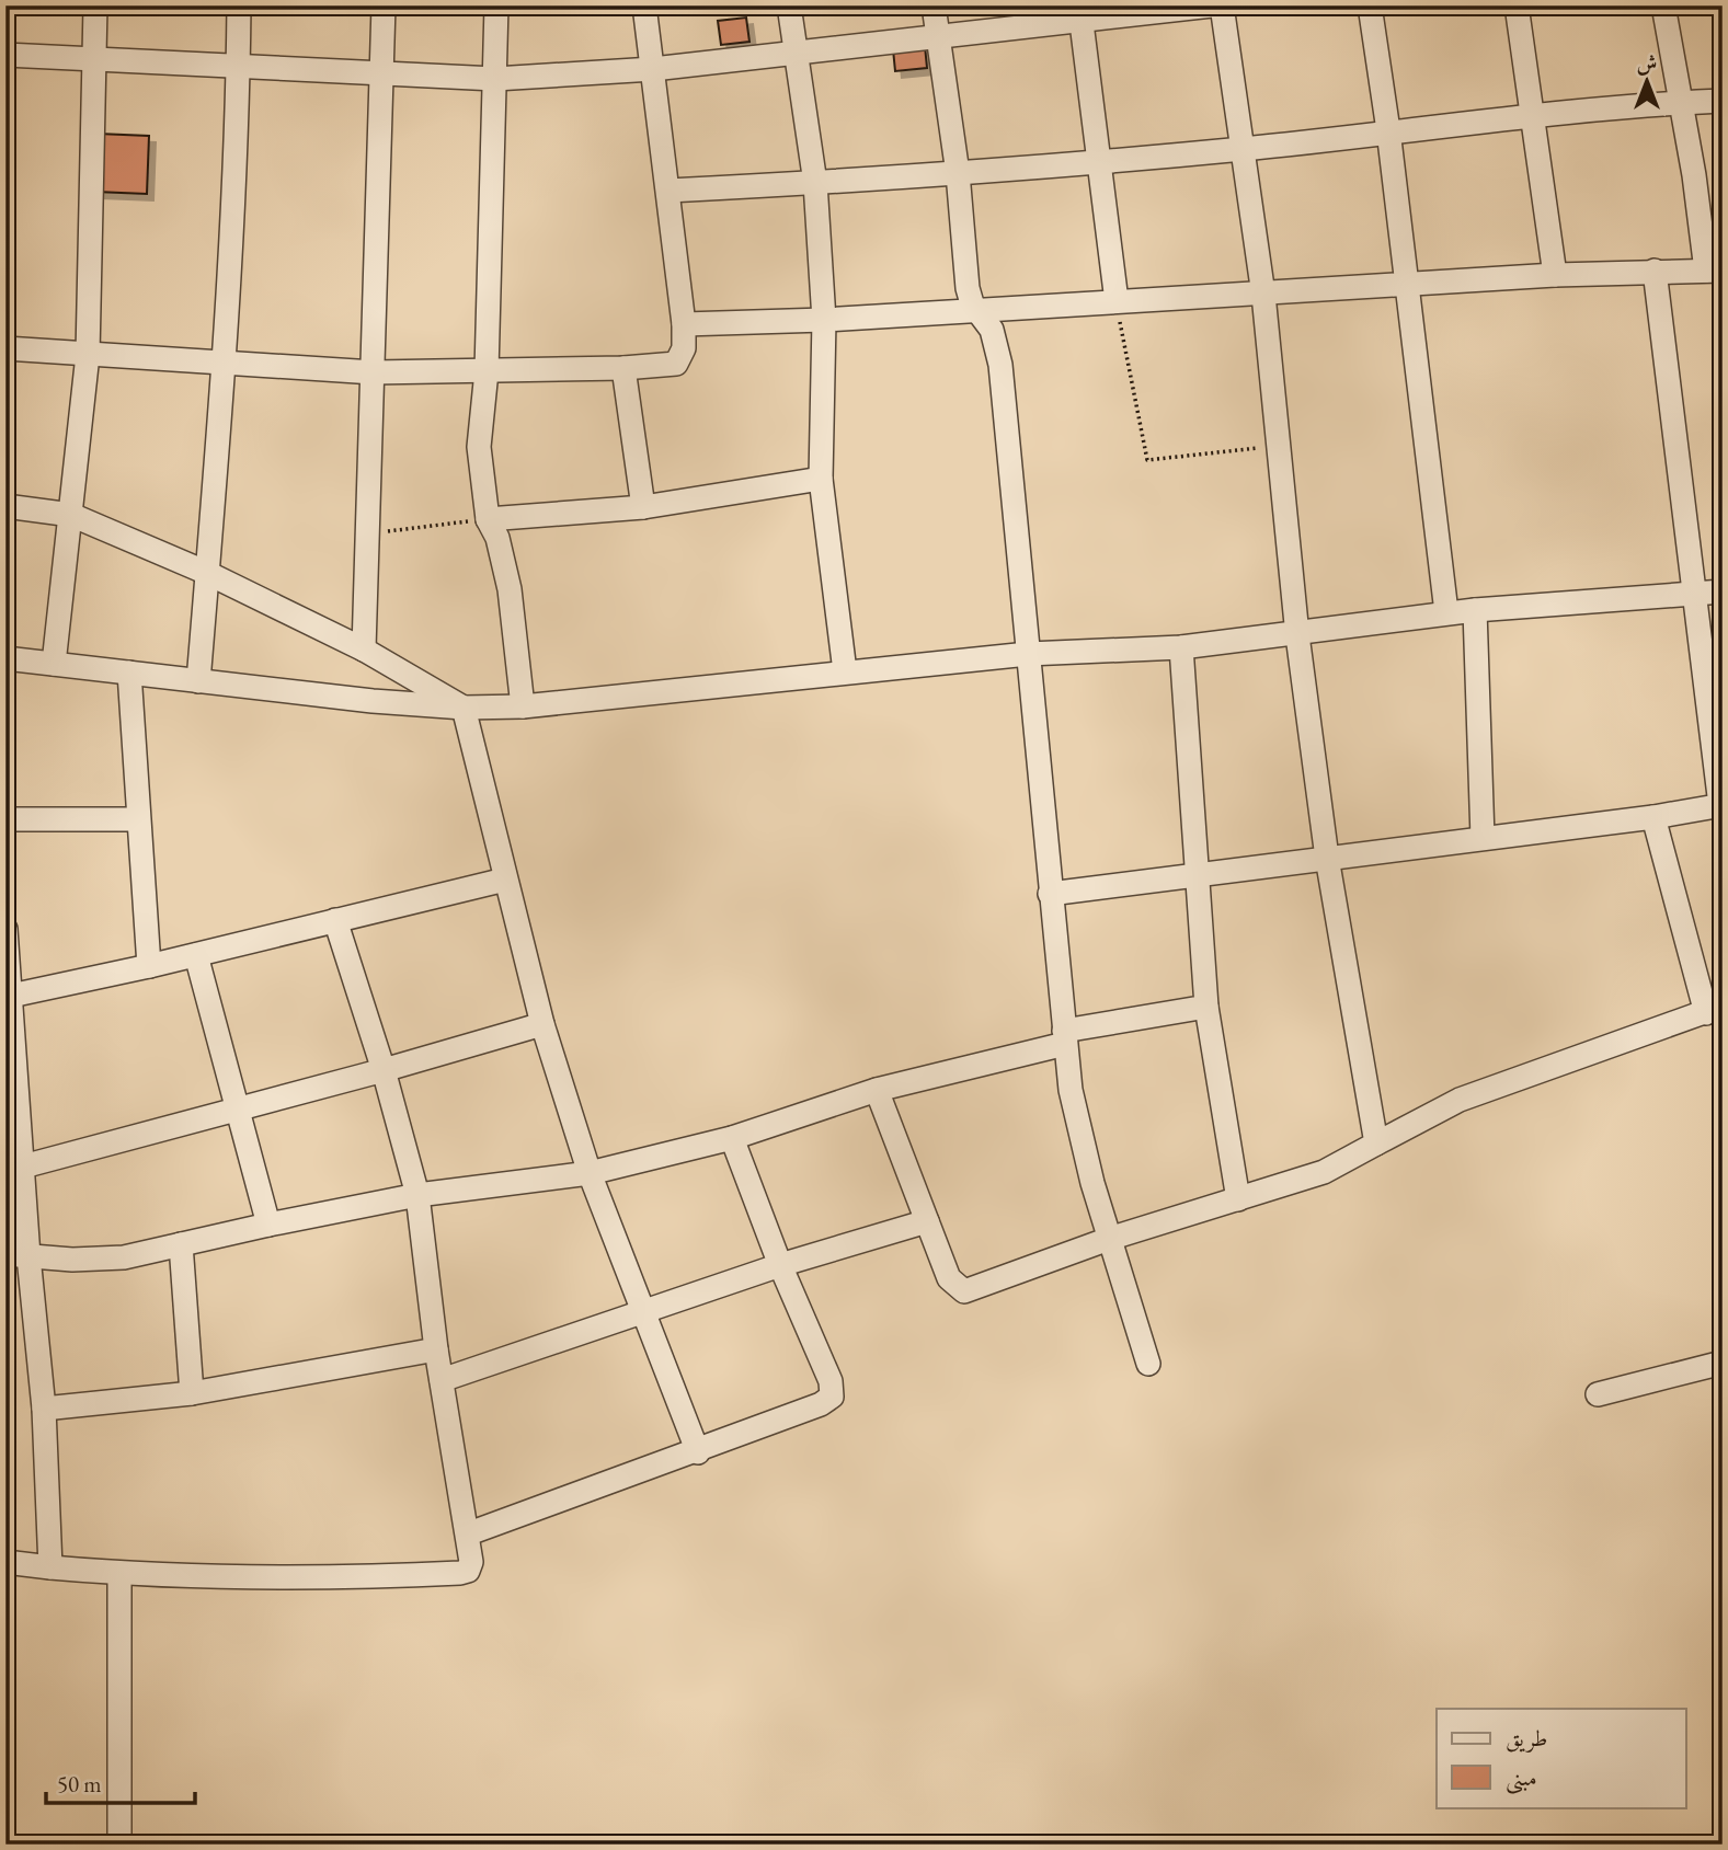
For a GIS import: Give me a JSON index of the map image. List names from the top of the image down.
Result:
{
  "legend": ["طريق", "مبنى"],
  "scale_bar": "50 m",
  "north": "top"
}
